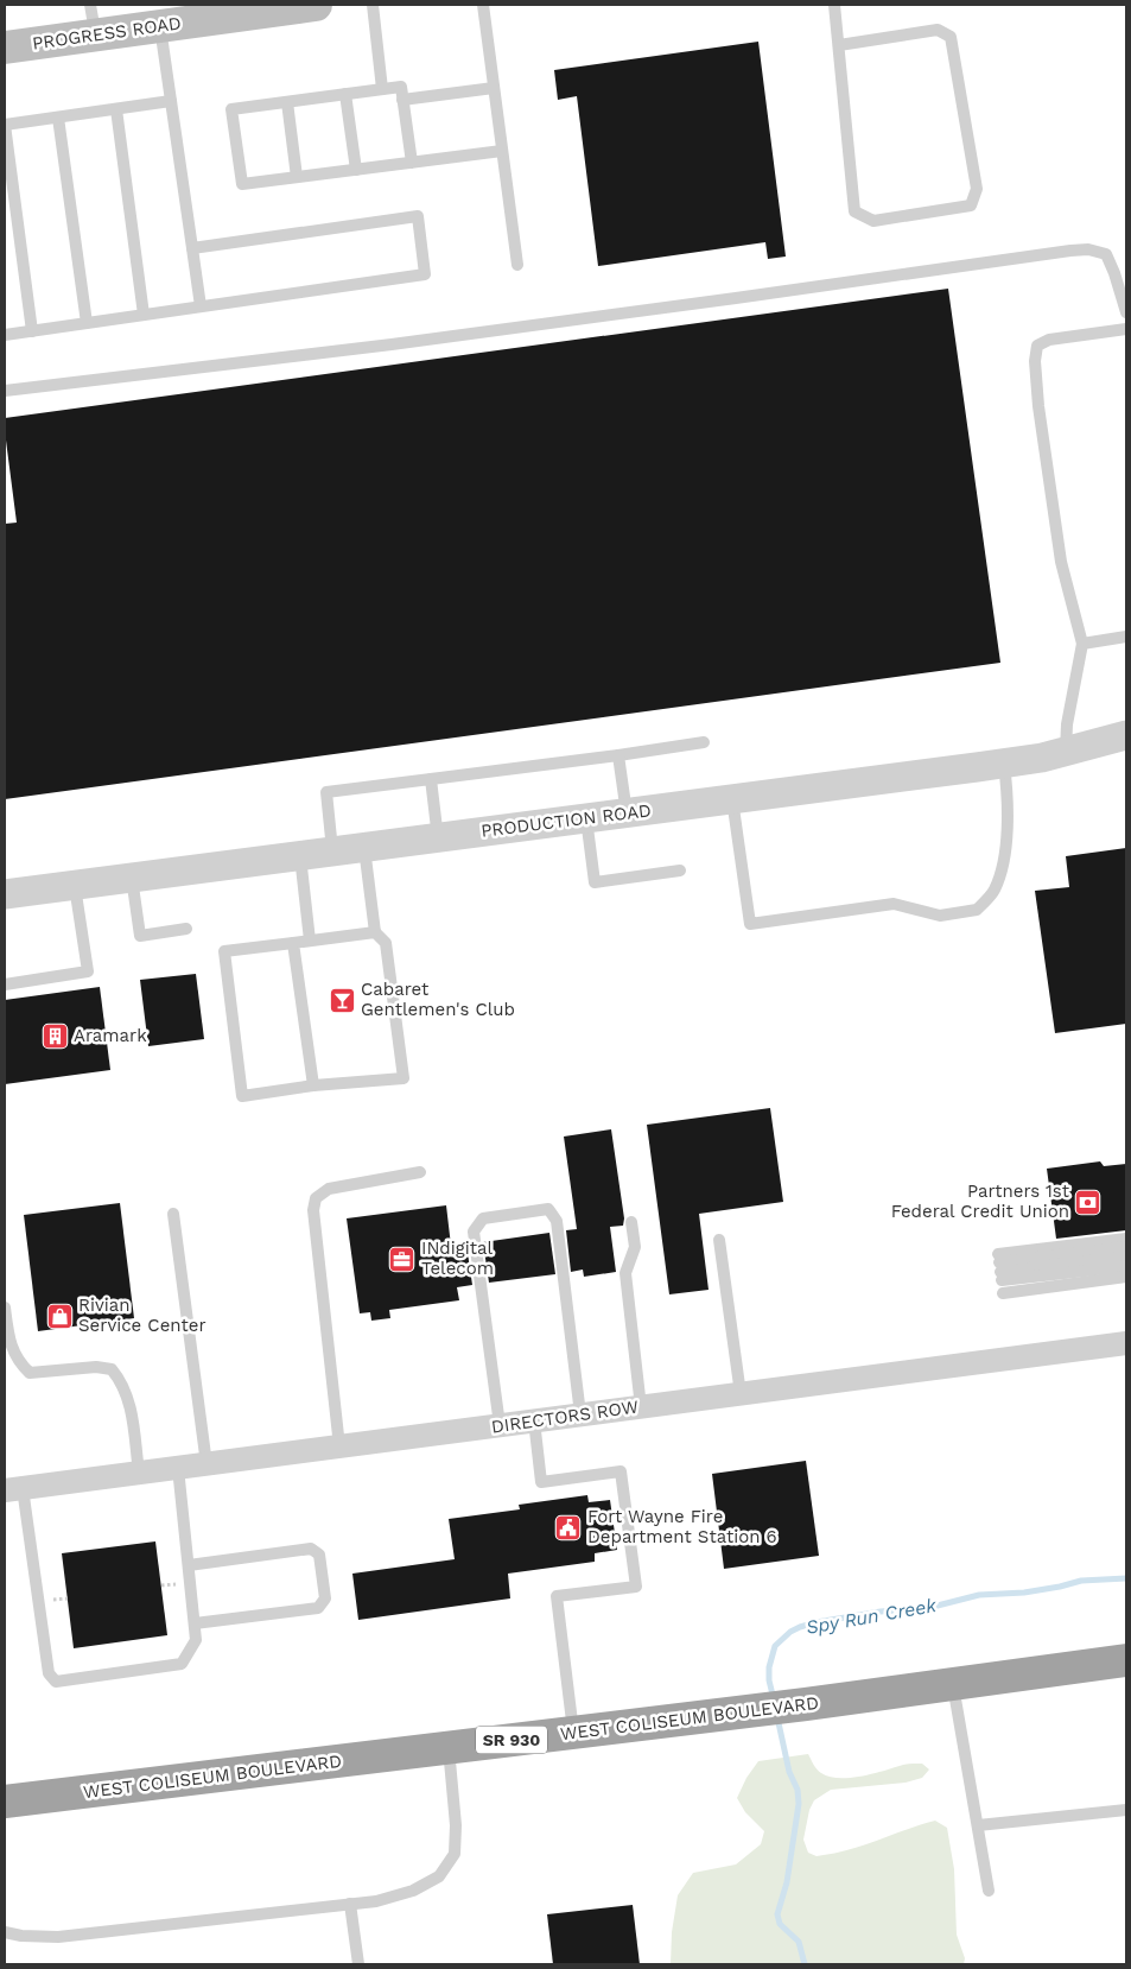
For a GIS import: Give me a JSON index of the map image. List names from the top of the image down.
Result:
{
  "streets": {
    "highway": ["WEST COLISEUM BOULEVARD", "SR 930"],
    "main road": ["PROGRESS ROAD"],
    "street": ["PRODUCTION ROAD", "DIRECTORS ROW"]
  },
  "water": ["Spy Run Creek"],
  "places": {
    "bar": ["Cabaret Gentlemen's Club"],
    "building": ["Aramark"],
    "bank": ["Partners 1st Federal Credit Union"],
    "office": ["INdigital Telecom"],
    "shop": ["Rivian Service Center"],
    "public building": ["Fort Wayne Fire Department Station 6"]
  }
}
